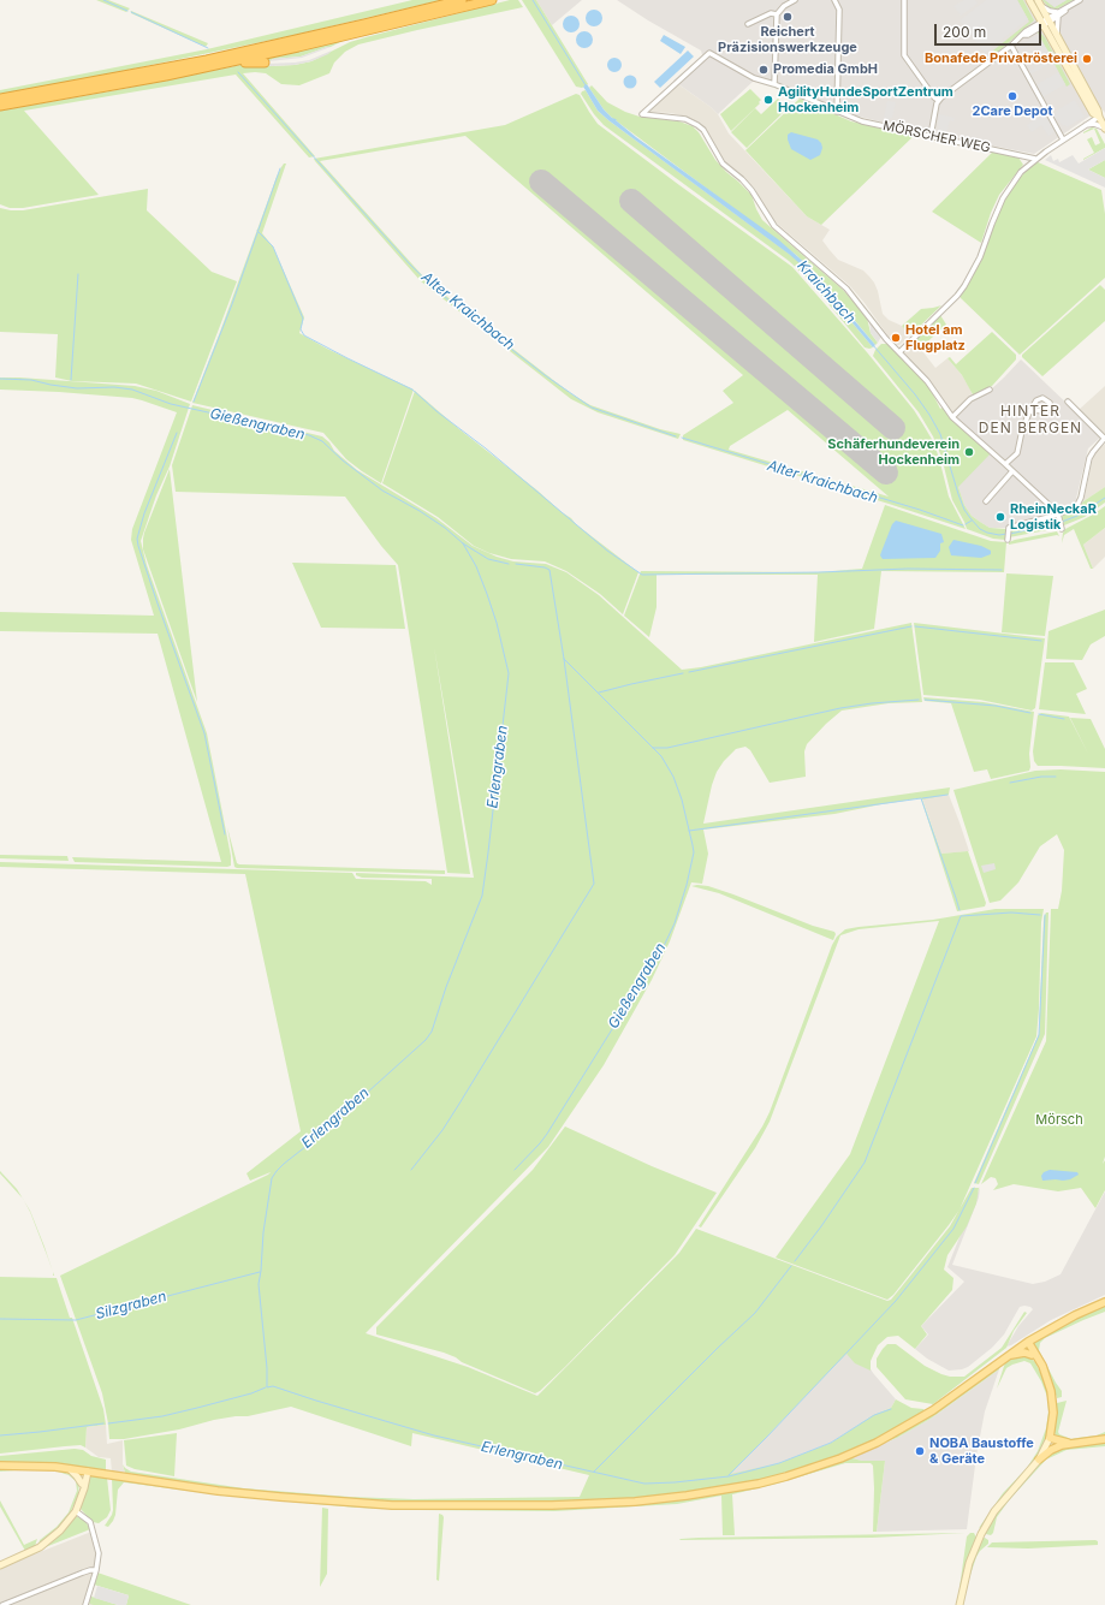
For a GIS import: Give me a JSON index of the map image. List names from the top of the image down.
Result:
{
  "streets": {
    "street": ["MÖRSCHER WEG"]
  },
  "districts": ["HINTER DEN BERGEN"],
  "water": [
    "Kraichbach",
    "Alter Kraichbach",
    "Gießengraben",
    "Erlengraben",
    "Silzgraben"
  ],
  "parks": ["Mörsch"],
  "places": [
    "Reichert Präzisionswerkzeuge",
    "Bonafede Privatrösterei",
    "Promedia GmbH",
    "2Care Depot",
    "AgilityHundeSportZentrum Hockenheim",
    "Hotel am Flugplatz",
    "Schäferhundeverein Hockenheim",
    "RheinNeckaR Logistik",
    "NOBA Baustoffe & Geräte"
  ],
  "scale_bar": "200 m"
}
